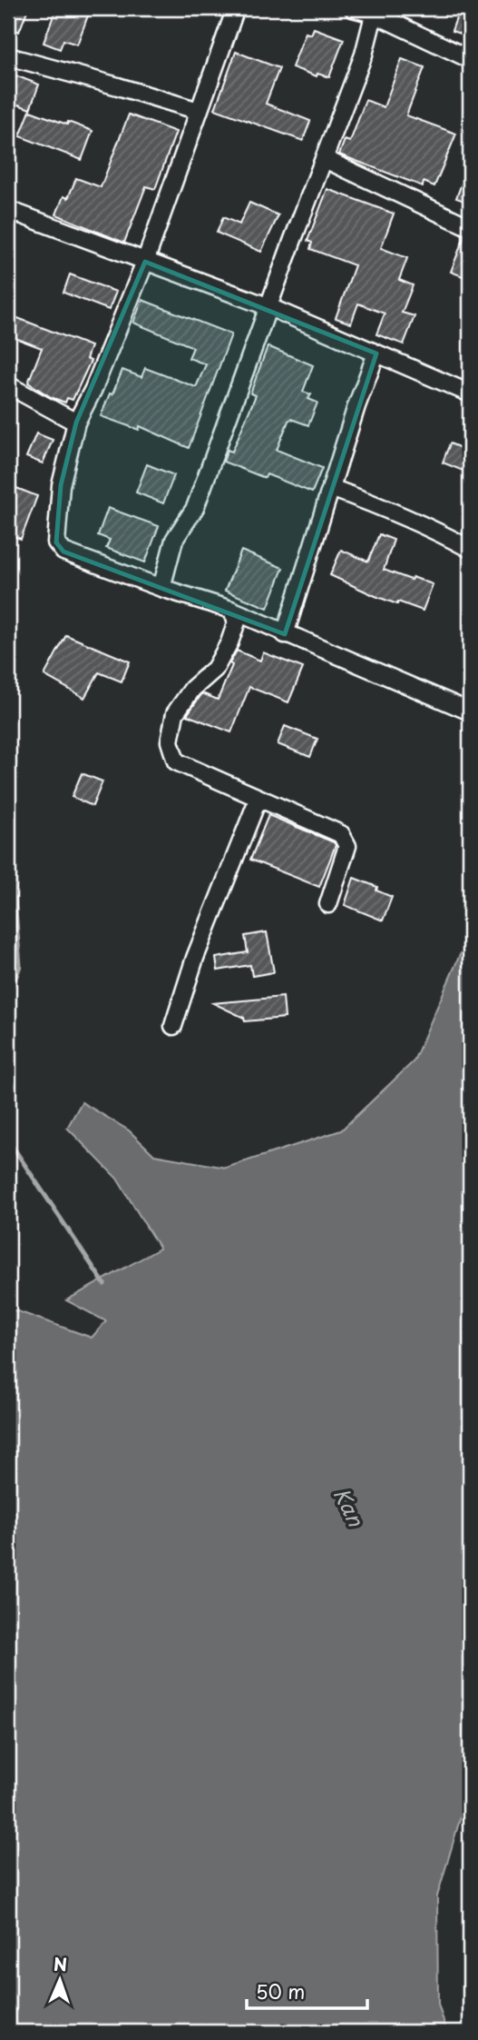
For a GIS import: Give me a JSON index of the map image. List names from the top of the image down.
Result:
{
  "water": ["Kan"],
  "scale_bar": "50 m",
  "north": "top"
}
